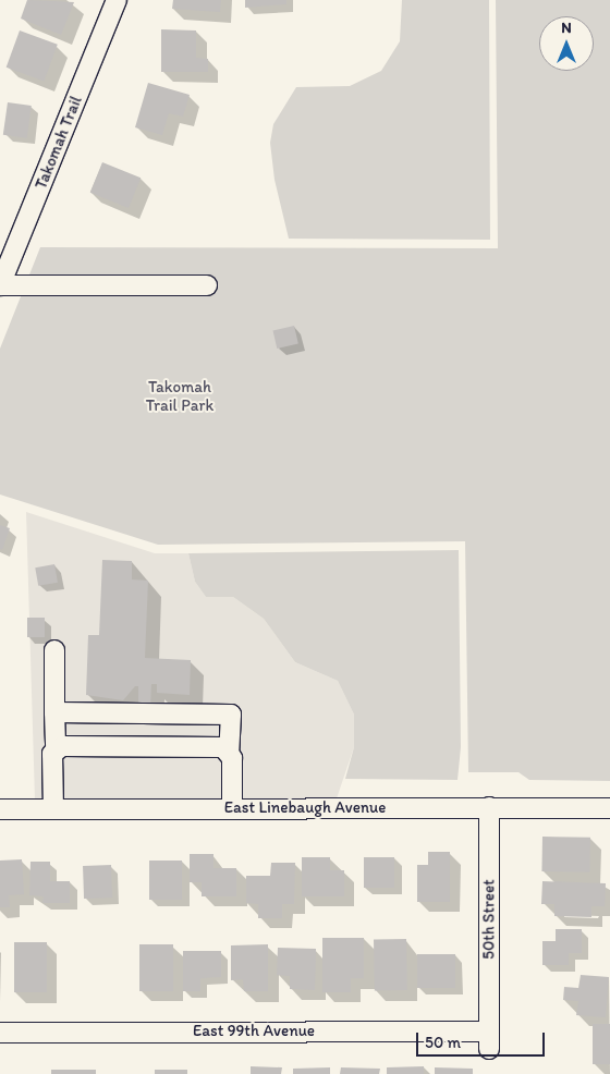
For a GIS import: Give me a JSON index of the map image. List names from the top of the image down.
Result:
{
  "streets": {
    "street": [
      "Takomah Trail",
      "East Linebaugh Avenue",
      "50th Street",
      "East 99th Avenue"
    ]
  },
  "crossings": [
    ["East Linebaugh Avenue", "50th Street"],
    ["50th Street", "East 99th Avenue"]
  ],
  "parks": ["Takomah Trail Park"],
  "scale_bar": "50 m",
  "north": "top"
}
